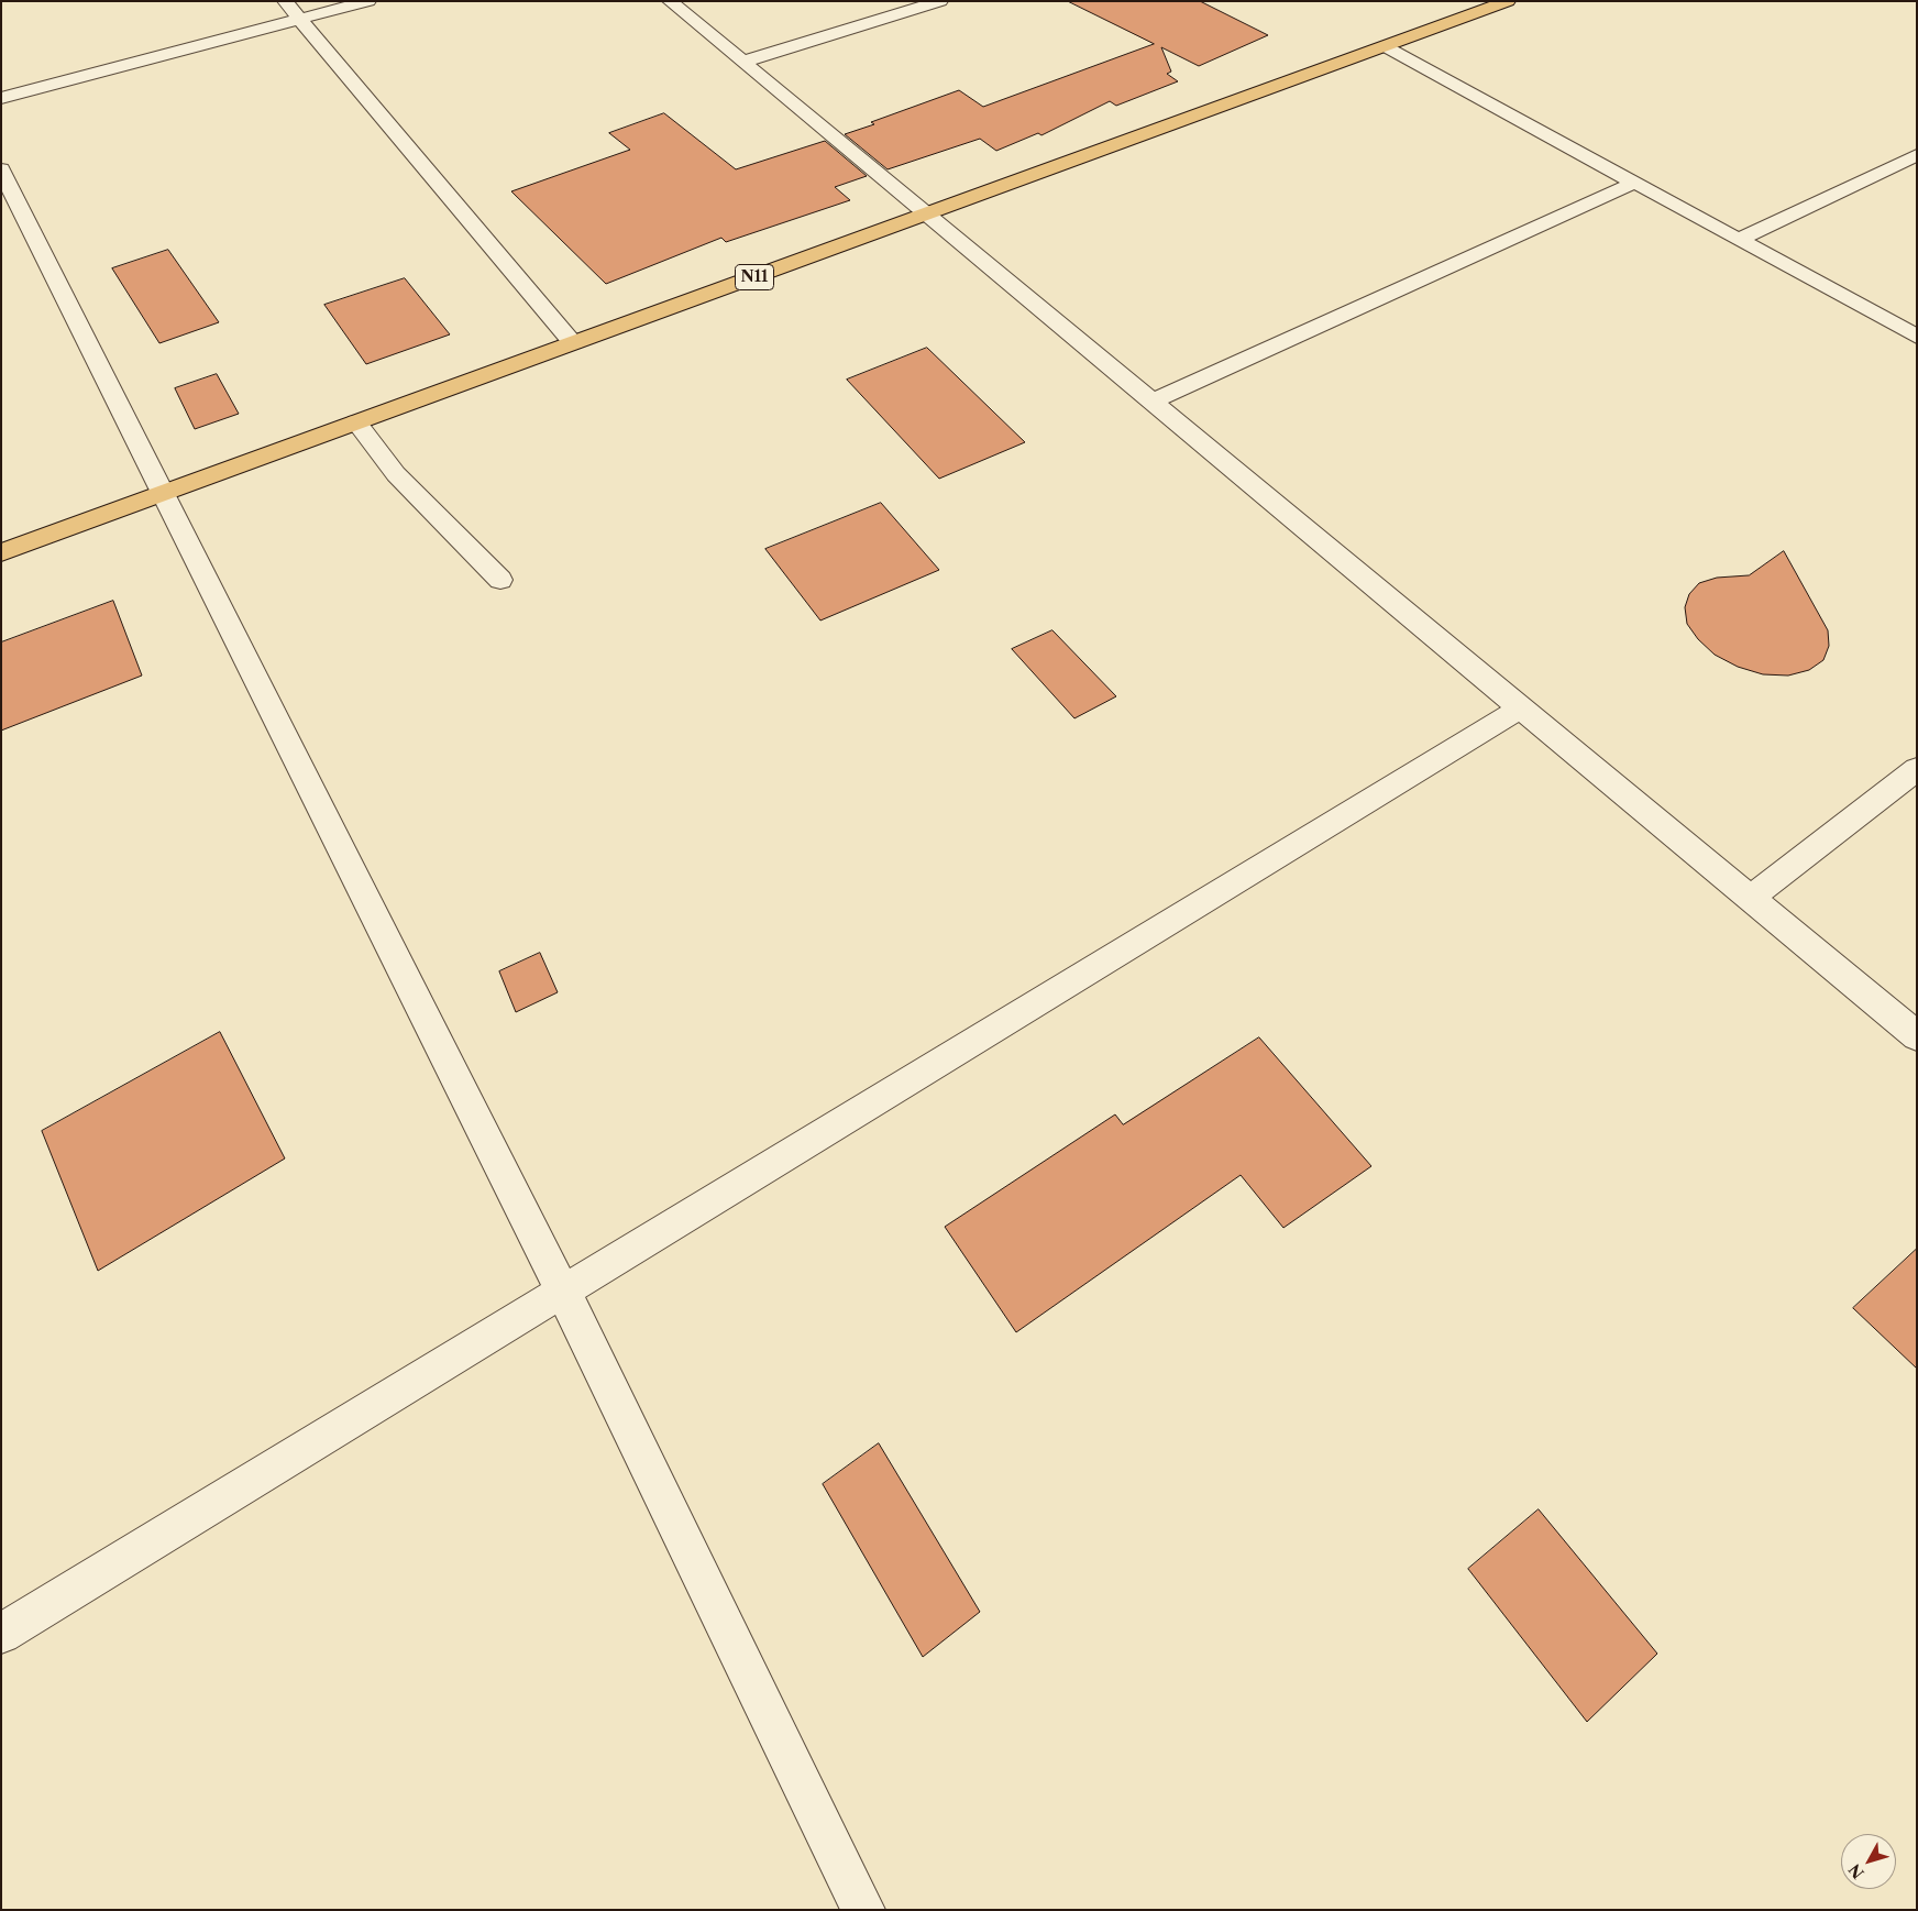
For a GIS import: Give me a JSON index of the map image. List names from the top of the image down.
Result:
{
  "streets": {
    "main road": ["N11"]
  },
  "north": "bottom left"
}
